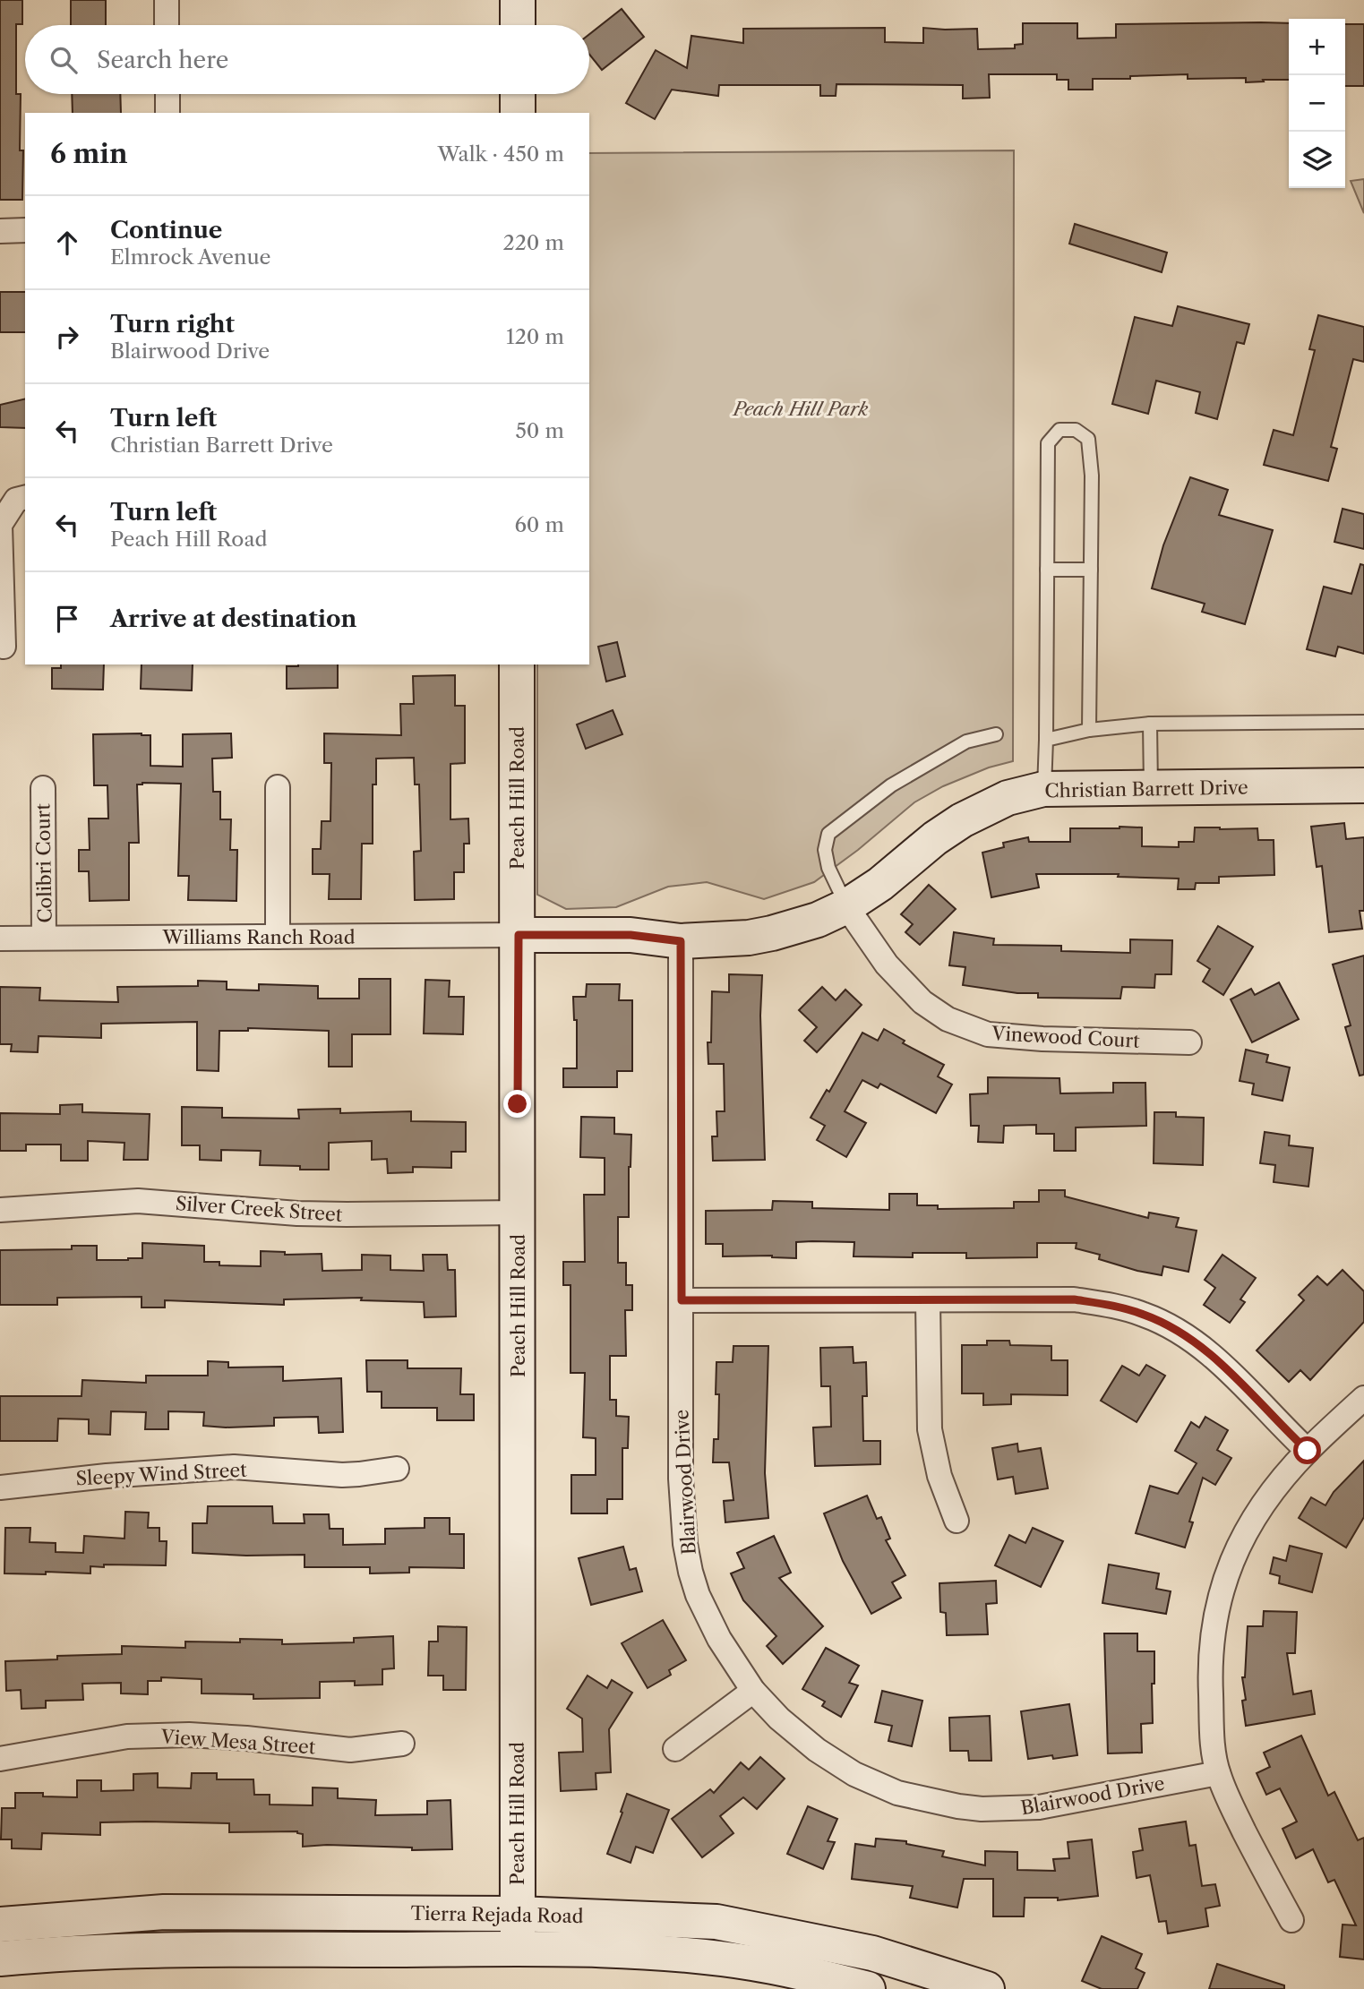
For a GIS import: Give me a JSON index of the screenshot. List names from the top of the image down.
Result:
{
  "streets": {
    "street": [
      "Christian Barrett Drive",
      "Peach Hill Road",
      "Colibri Court",
      "Williams Ranch Road",
      "Vinewood Court",
      "Silver Creek Street",
      "Sleepy Wind Street",
      "Blairwood Drive",
      "View Mesa Street",
      "Tierra Rejada Road"
    ]
  },
  "crossings": [
    ["Christian Barrett Drive", "Peach Hill Road"],
    ["Christian Barrett Drive", "Williams Ranch Road"],
    ["Christian Barrett Drive", "Vinewood Court"],
    ["Christian Barrett Drive", "Blairwood Drive"],
    ["Peach Hill Road", "Williams Ranch Road"],
    ["Peach Hill Road", "Silver Creek Street"],
    ["Peach Hill Road", "Tierra Rejada Road"],
    ["Colibri Court", "Williams Ranch Road"]
  ],
  "parks": ["Peach Hill Park"],
  "page": {
    "map_buttons": ["+", "−"],
    "search": "Search here",
    "heading": ["6 min", "Walk · 450 m"],
    "list": [
      ["Continue", "Elmrock Avenue", "220 m"],
      ["Turn right", "Blairwood Drive", "120 m"],
      ["Turn left", "Christian Barrett Drive", "50 m"],
      ["Turn left", "Peach Hill Road", "60 m"],
      "Arrive at destination"
    ]
  }
}
